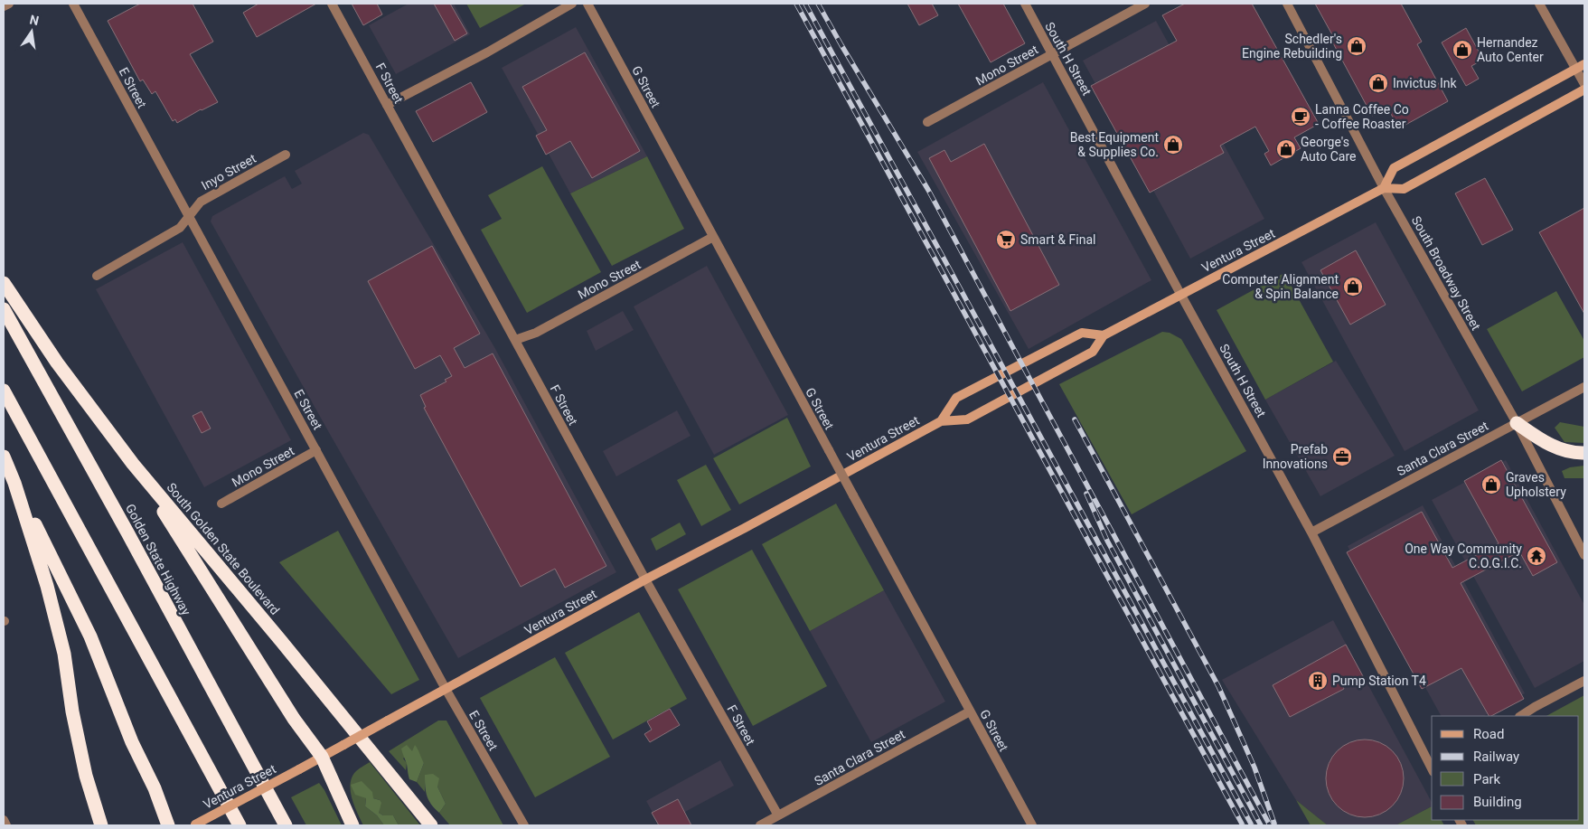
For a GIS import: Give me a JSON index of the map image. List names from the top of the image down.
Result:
{
  "streets": {
    "highway": ["South Golden State Boulevard", "Golden State Highway"],
    "main road": ["Ventura Street"],
    "street": [
      "South H Street",
      "Mono Street",
      "F Street",
      "G Street",
      "E Street",
      "Inyo Street",
      "South Broadway Street",
      "Santa Clara Street"
    ]
  },
  "crossings": [
    ["South H Street", "Mono Street"],
    ["South H Street", "Ventura Street"],
    ["South H Street", "Santa Clara Street"],
    ["Mono Street", "F Street"],
    ["Mono Street", "G Street"],
    ["Mono Street", "E Street"],
    ["F Street", "Ventura Street"],
    ["F Street", "Santa Clara Street"],
    ["G Street", "Santa Clara Street"],
    ["E Street", "Inyo Street"],
    ["E Street", "Ventura Street"],
    ["Ventura Street", "South Broadway Street"],
    ["South Broadway Street", "Santa Clara Street"]
  ],
  "places": {
    "shop": [
      "Schedler's Engine Rebuilding",
      "Hernandez Auto Center",
      "Invictus Ink",
      "Best Equipment & Supplies Co.",
      "George's Auto Care",
      "Computer Alignment & Spin Balance",
      "Graves Upholstery"
    ],
    "cafe": ["Lanna Coffee Co - Coffee Roaster"],
    "supermarket": ["Smart & Final"],
    "office": ["Prefab Innovations"],
    "temple": ["One Way Community C.O.G.I.C."],
    "building": ["Pump Station T4"]
  },
  "legend": [
    "Road",
    "Railway",
    "Park",
    "Building"
  ],
  "north": "top"
}
